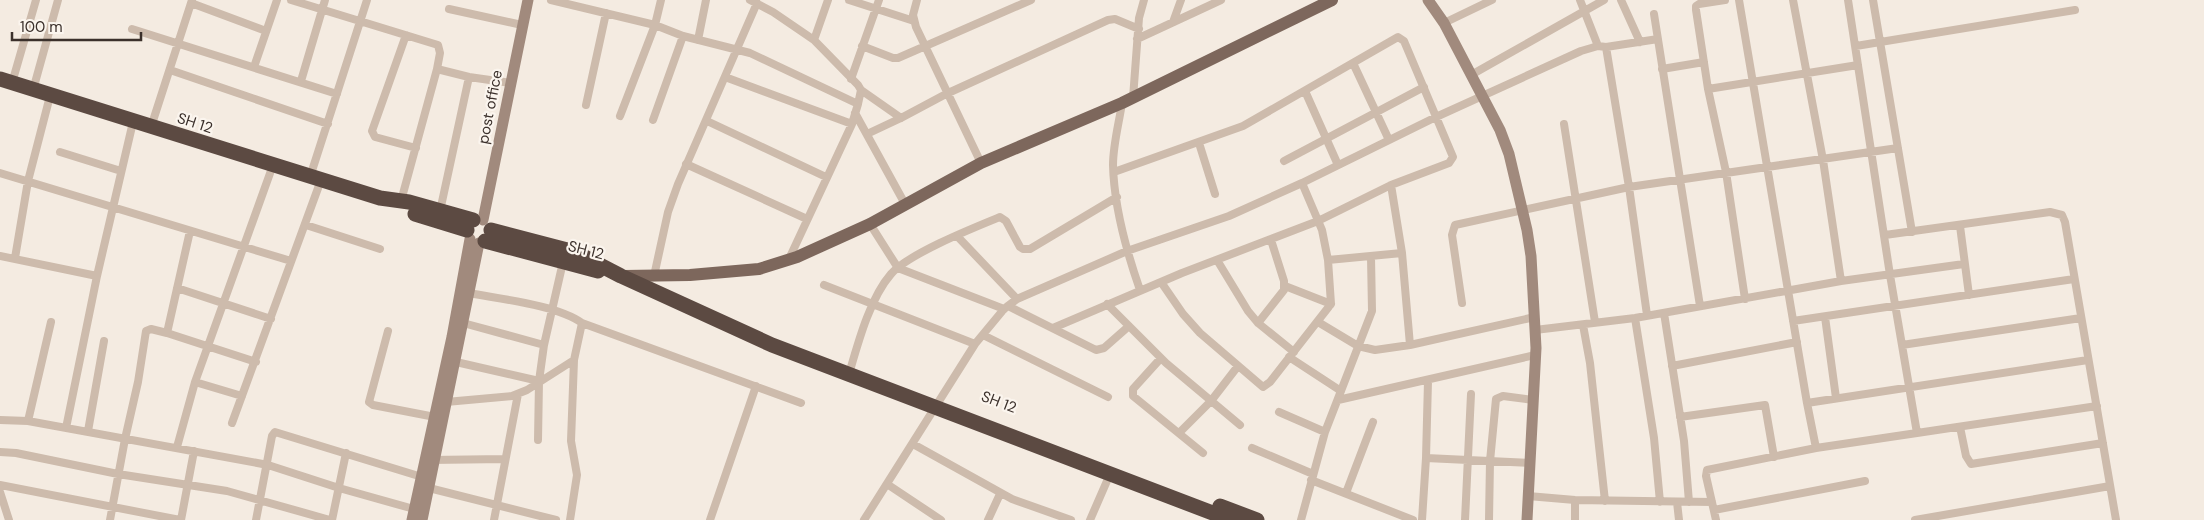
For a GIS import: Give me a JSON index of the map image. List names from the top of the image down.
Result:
{
  "streets": {
    "highway": ["SH 12"],
    "street": ["post office"]
  },
  "crossings": [
    ["post office", "SH 12"]
  ],
  "scale_bar": "100 m"
}
